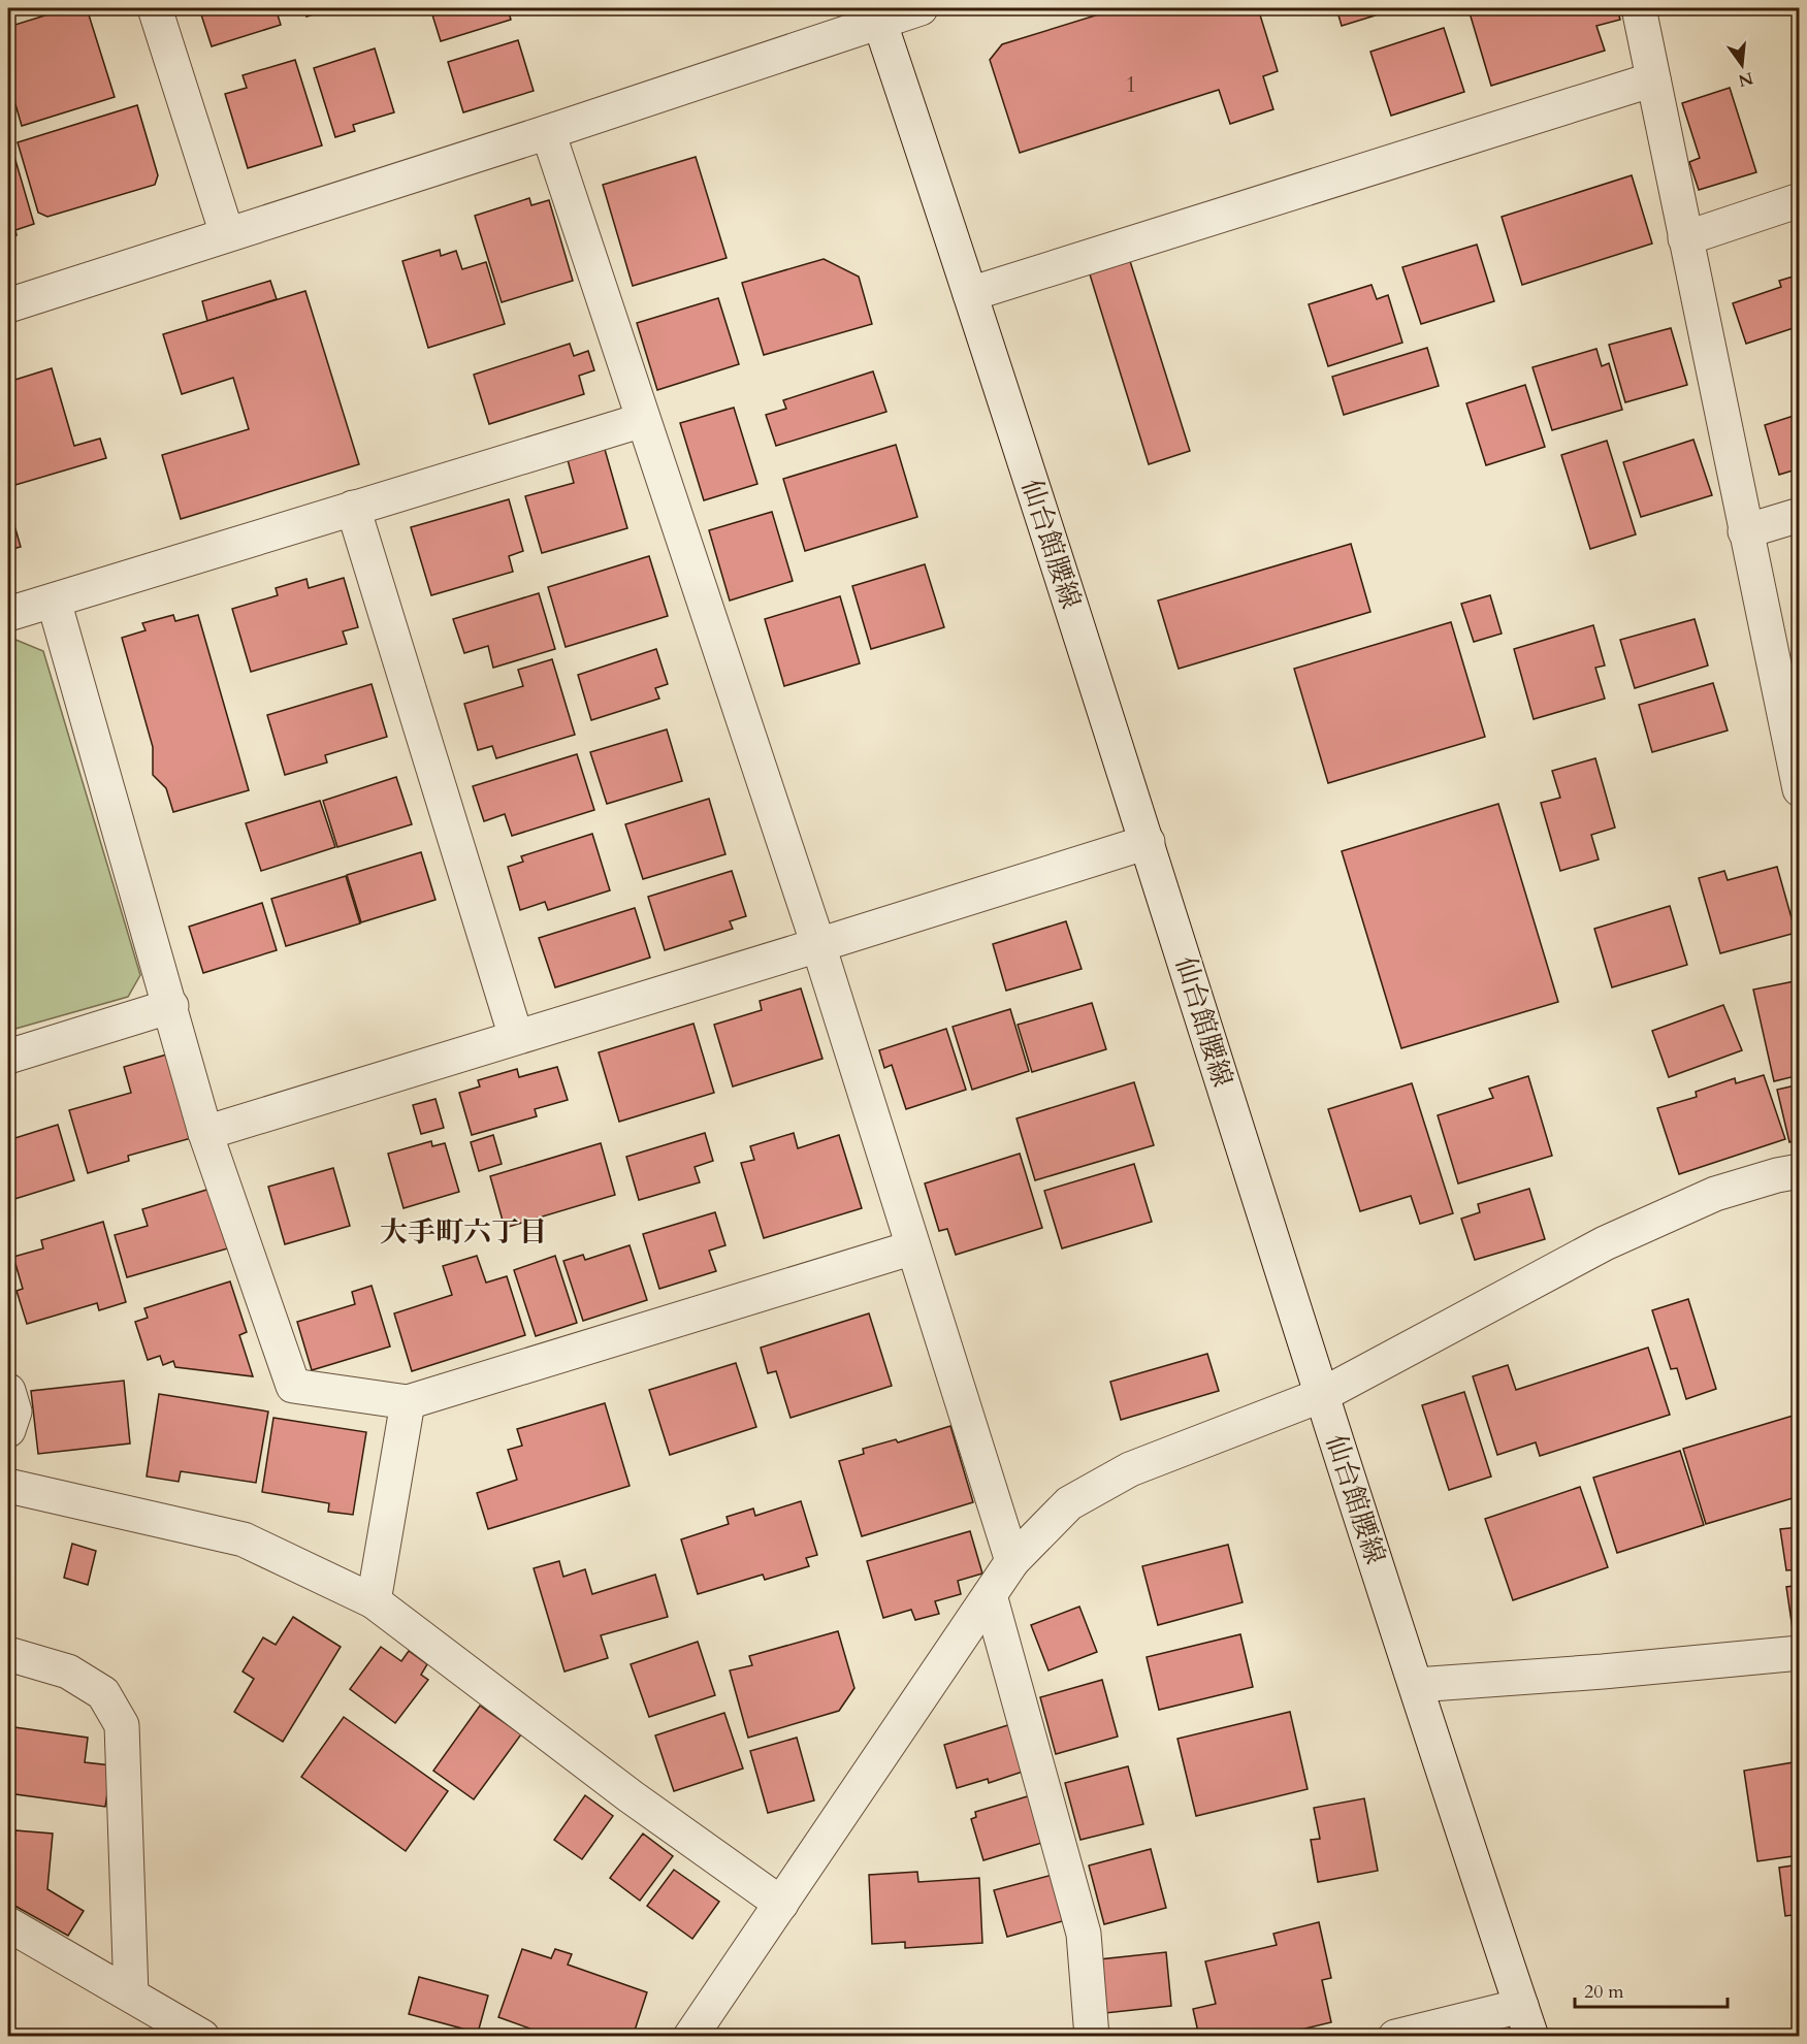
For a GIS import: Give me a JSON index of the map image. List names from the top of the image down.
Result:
{
  "streets": {
    "street": ["仙台館腰線"]
  },
  "districts": ["大手町六丁目"],
  "house_numbers": ["1"],
  "scale_bar": "20 m",
  "north": "bottom"
}
